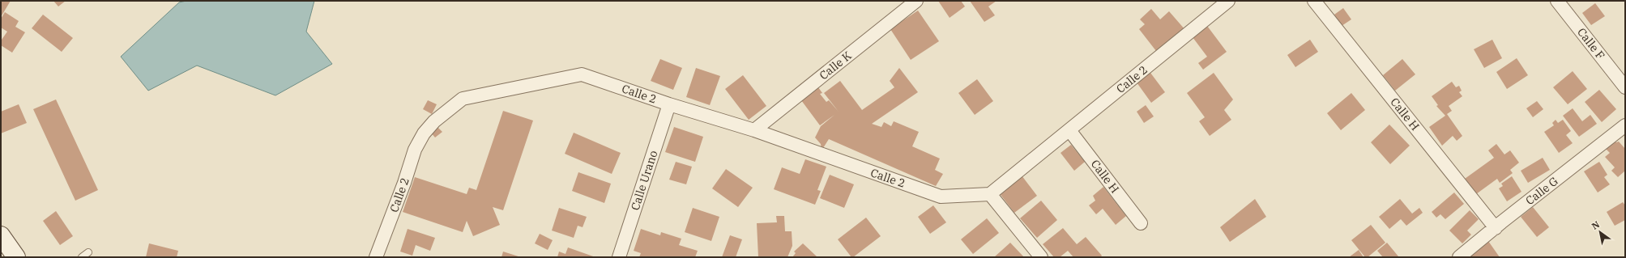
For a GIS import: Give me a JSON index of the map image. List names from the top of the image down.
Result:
{
  "streets": {
    "street": [
      "Calle F",
      "Calle K",
      "Calle 2",
      "Calle H",
      "Calle Urano",
      "Calle G"
    ]
  },
  "crossings": [
    ["Calle K", "Calle 2"],
    ["Calle 2", "Calle H"],
    ["Calle 2", "Calle Urano"],
    ["Calle H", "Calle G"]
  ],
  "north": "top left"
}
